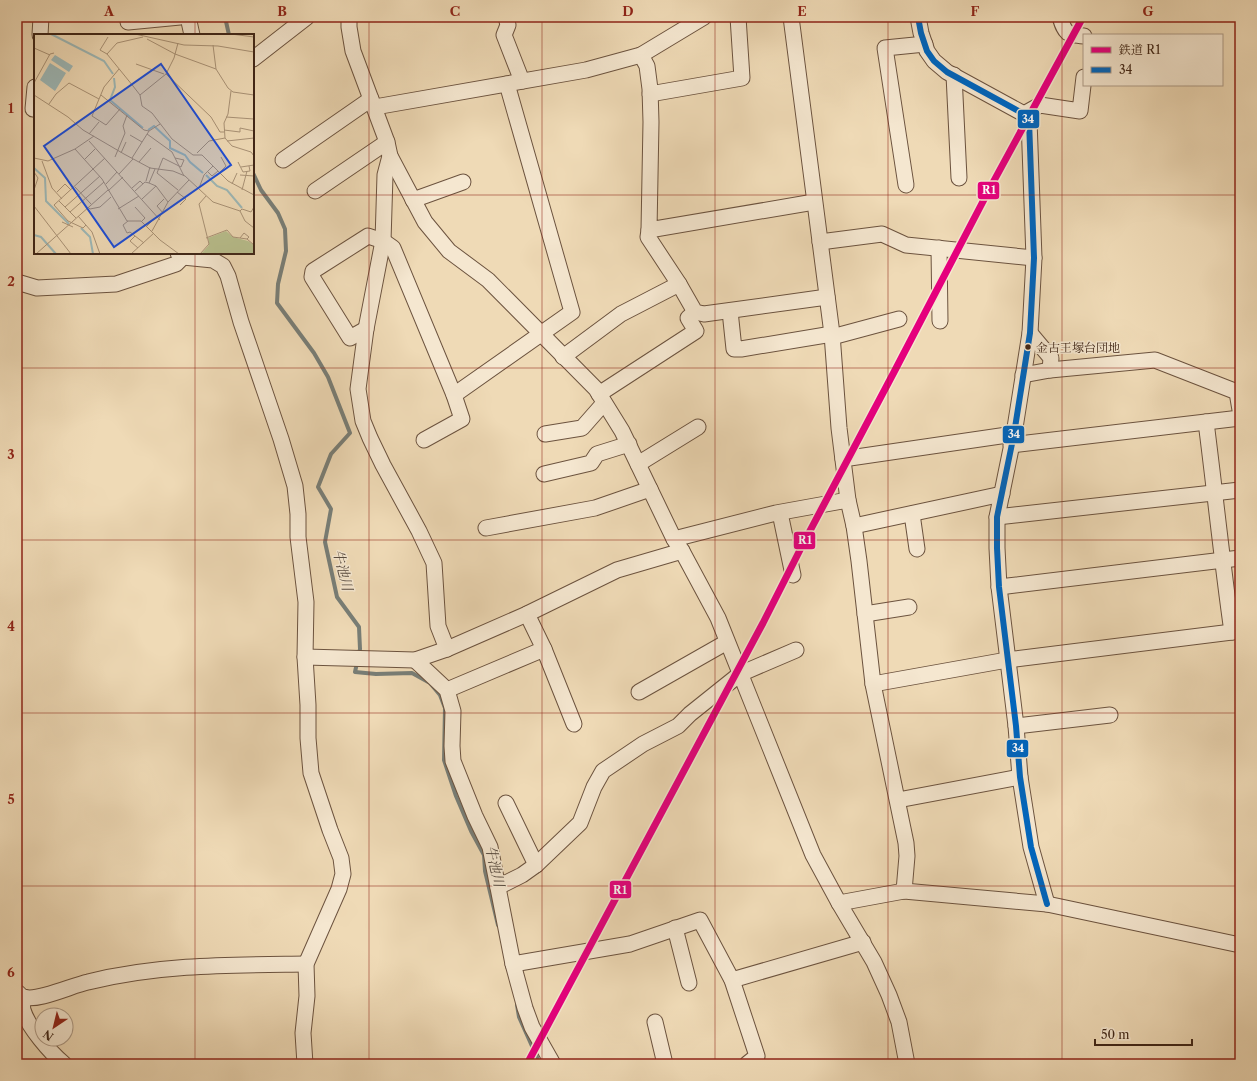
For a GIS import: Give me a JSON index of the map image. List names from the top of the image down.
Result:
{
  "water": ["牛池川"],
  "places": ["金古王塚台団地"],
  "lines": ["rail line R1", "transit line 34"],
  "legend": ["鉄道 R1", "34"],
  "scale_bar": "50 m",
  "north": "bottom left",
  "grid": {
    "columns": [
      "A",
      "B",
      "C",
      "D",
      "E",
      "F",
      "G"
    ],
    "rows": [
      "1",
      "2",
      "3",
      "4",
      "5",
      "6"
    ]
  }
}
